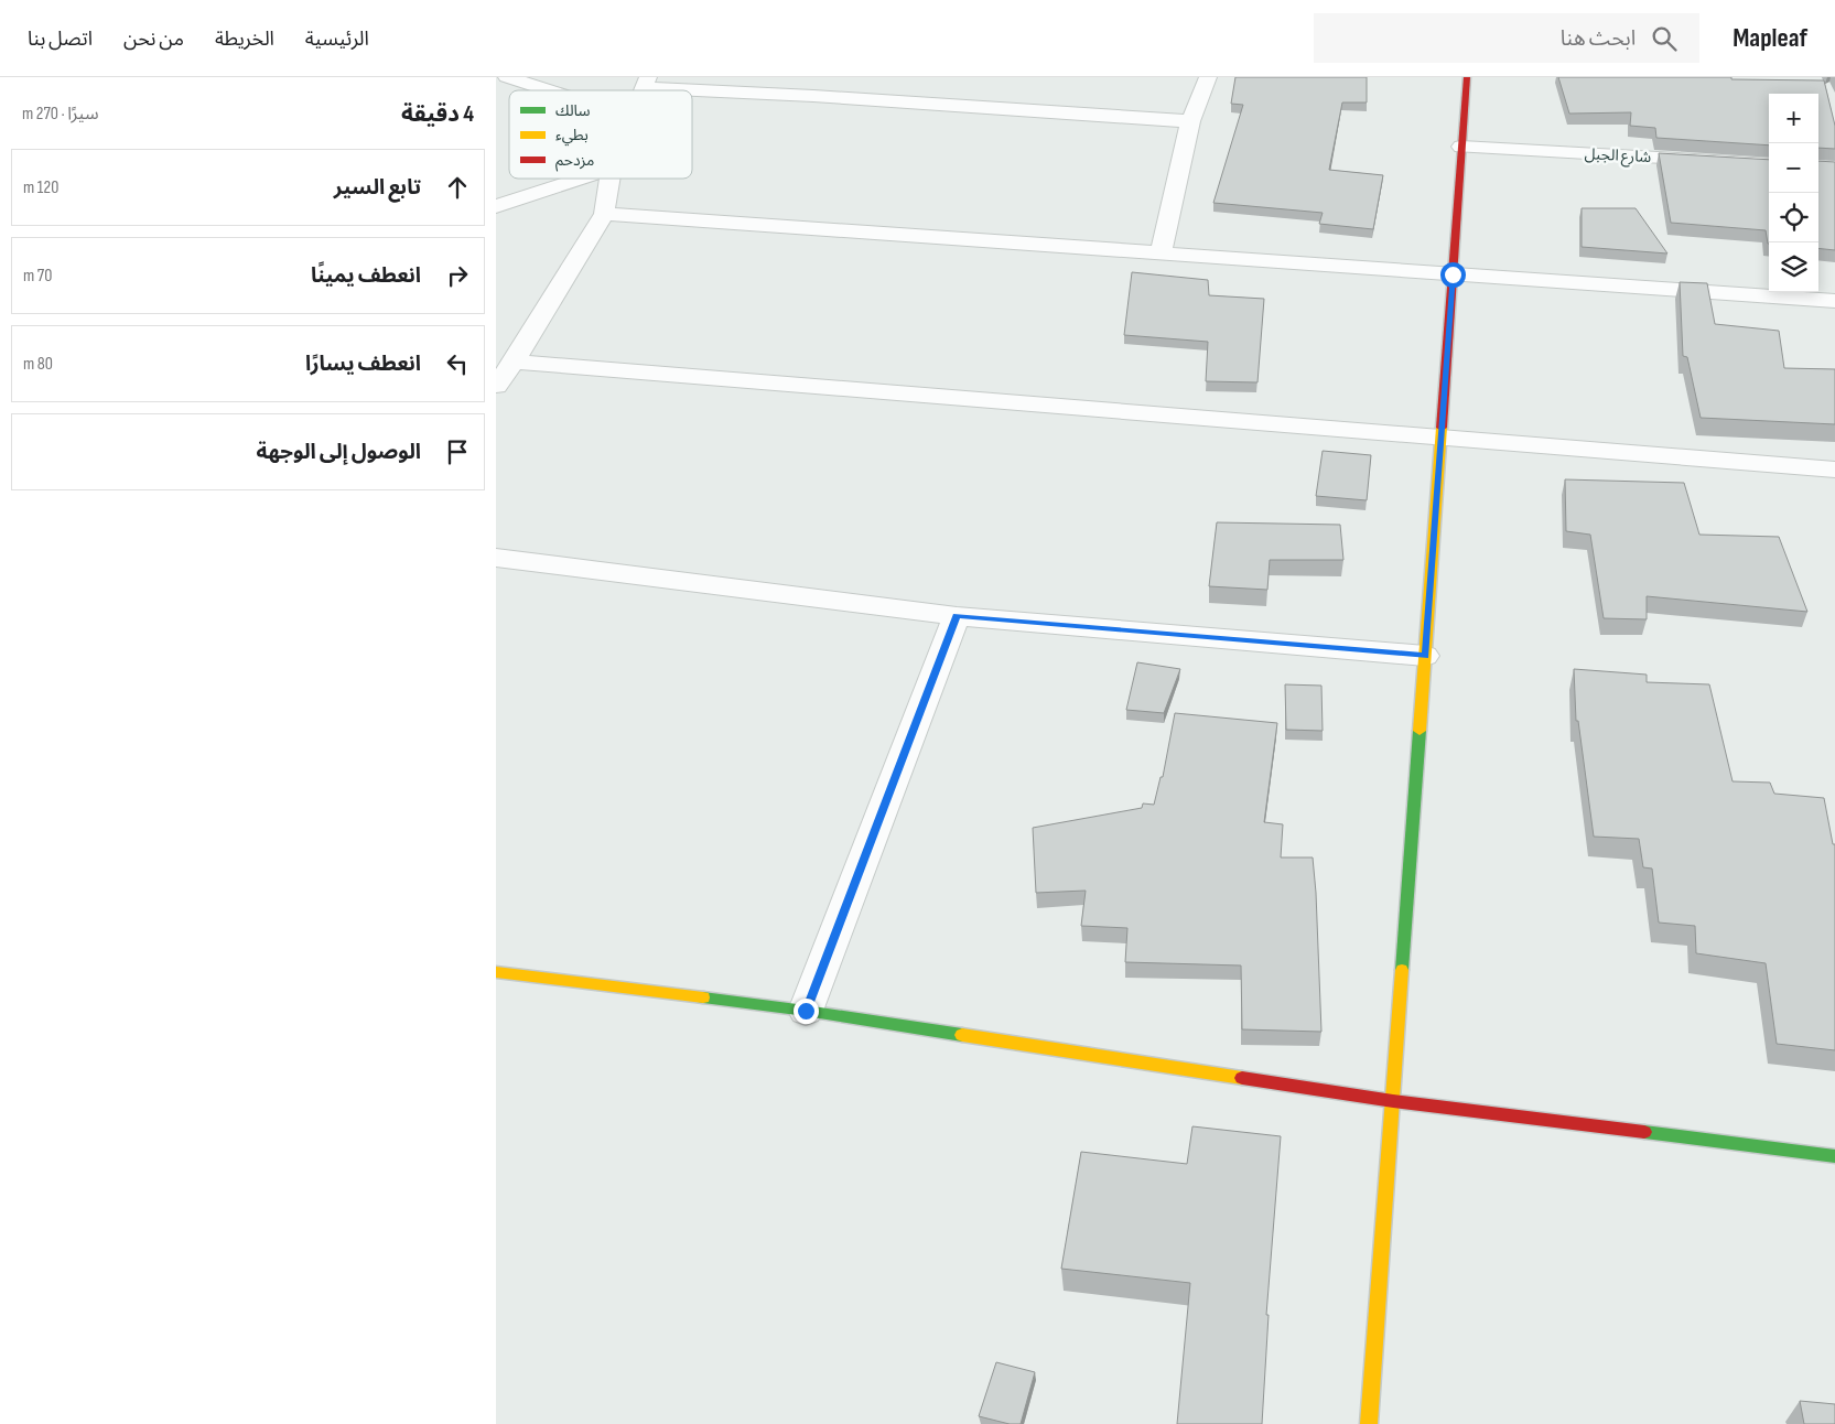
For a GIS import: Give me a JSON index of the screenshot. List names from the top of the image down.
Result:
{
  "streets": {
    "street": ["شارع الجبل"]
  },
  "legend": ["سالك", "بطيء", "مزدحم"],
  "page": {
    "header": "Mapleaf",
    "search": "ابحث هنا",
    "nav": [
      "الرئيسية",
      "الخريطة",
      "من نحن",
      "اتصل بنا"
    ],
    "heading": ["4 دقيقة", "سيرًا · 270 m"],
    "map_buttons": ["+", "−"],
    "list": [
      ["تابع السير", "120 m"],
      ["انعطف يمينًا", "70 m"],
      ["انعطف يسارًا", "80 m"],
      "الوصول إلى الوجهة"
    ]
  }
}
